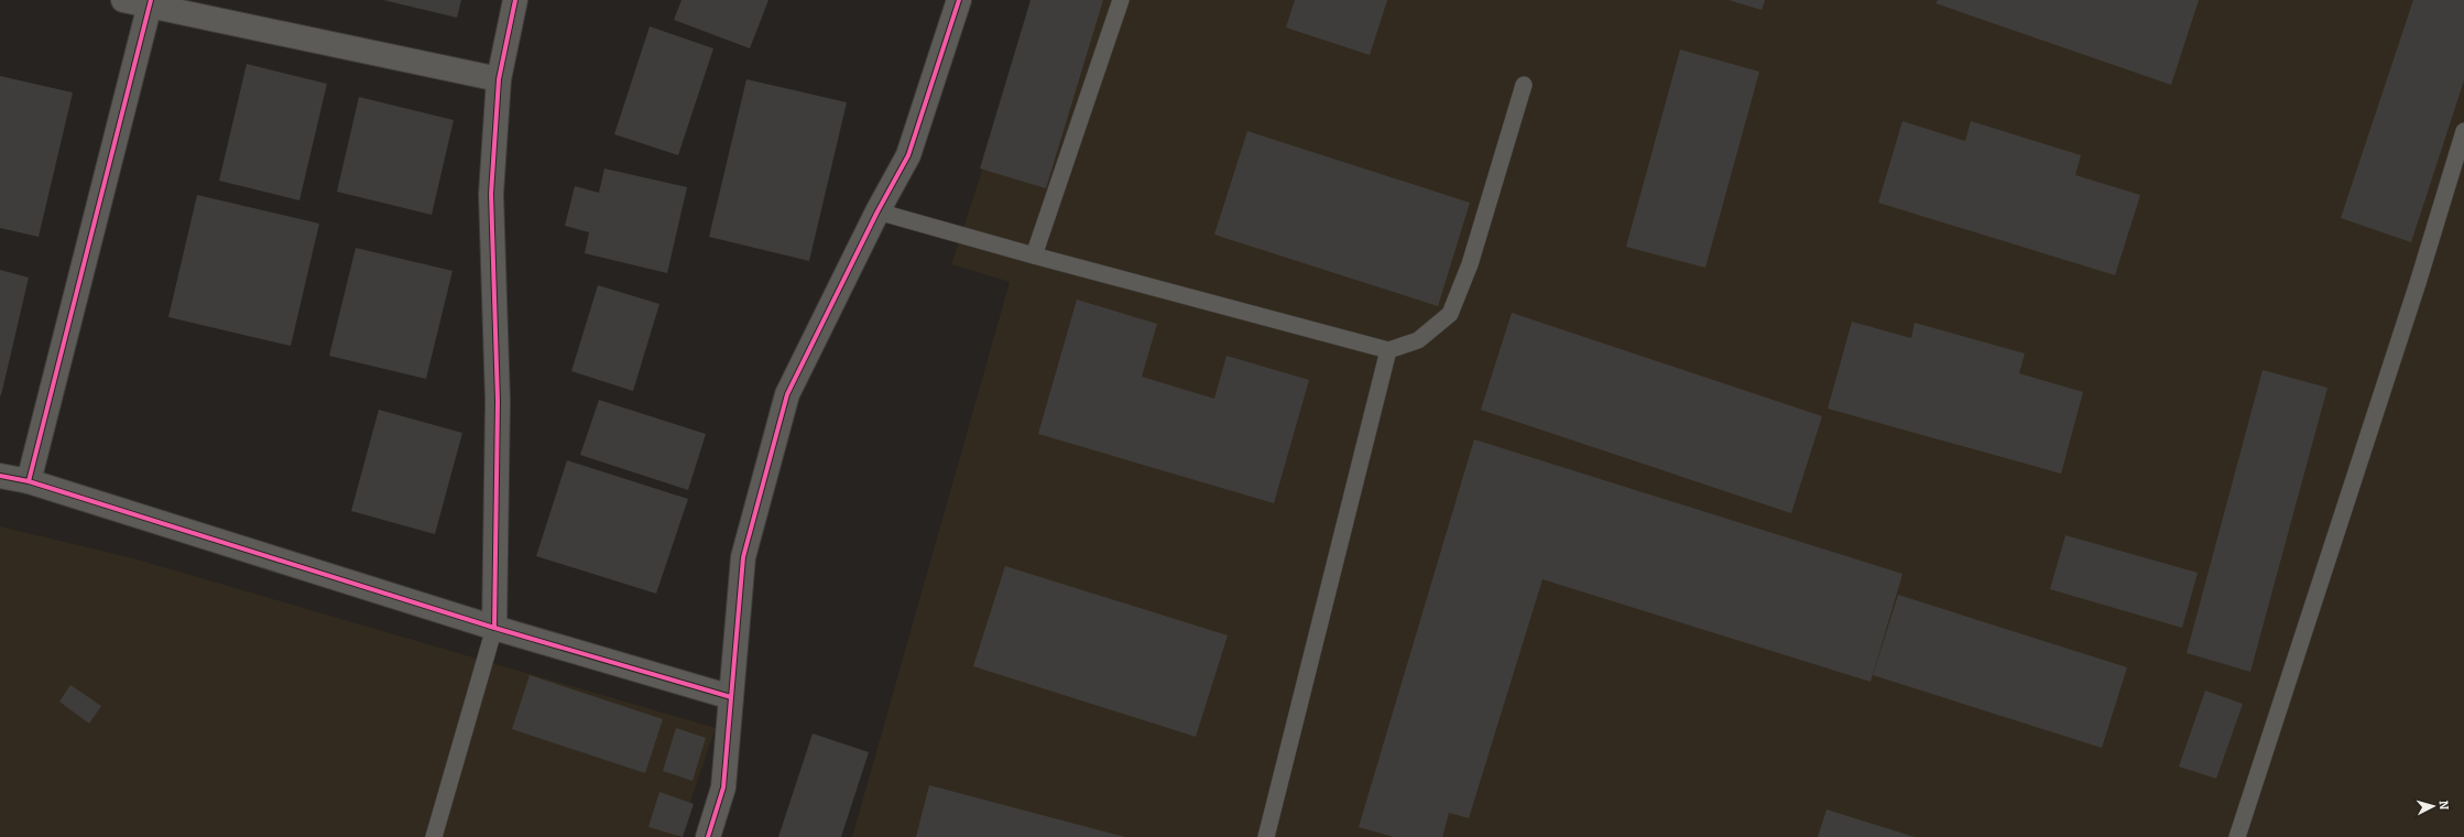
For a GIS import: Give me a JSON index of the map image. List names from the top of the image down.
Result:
{
  "north": "right"
}
